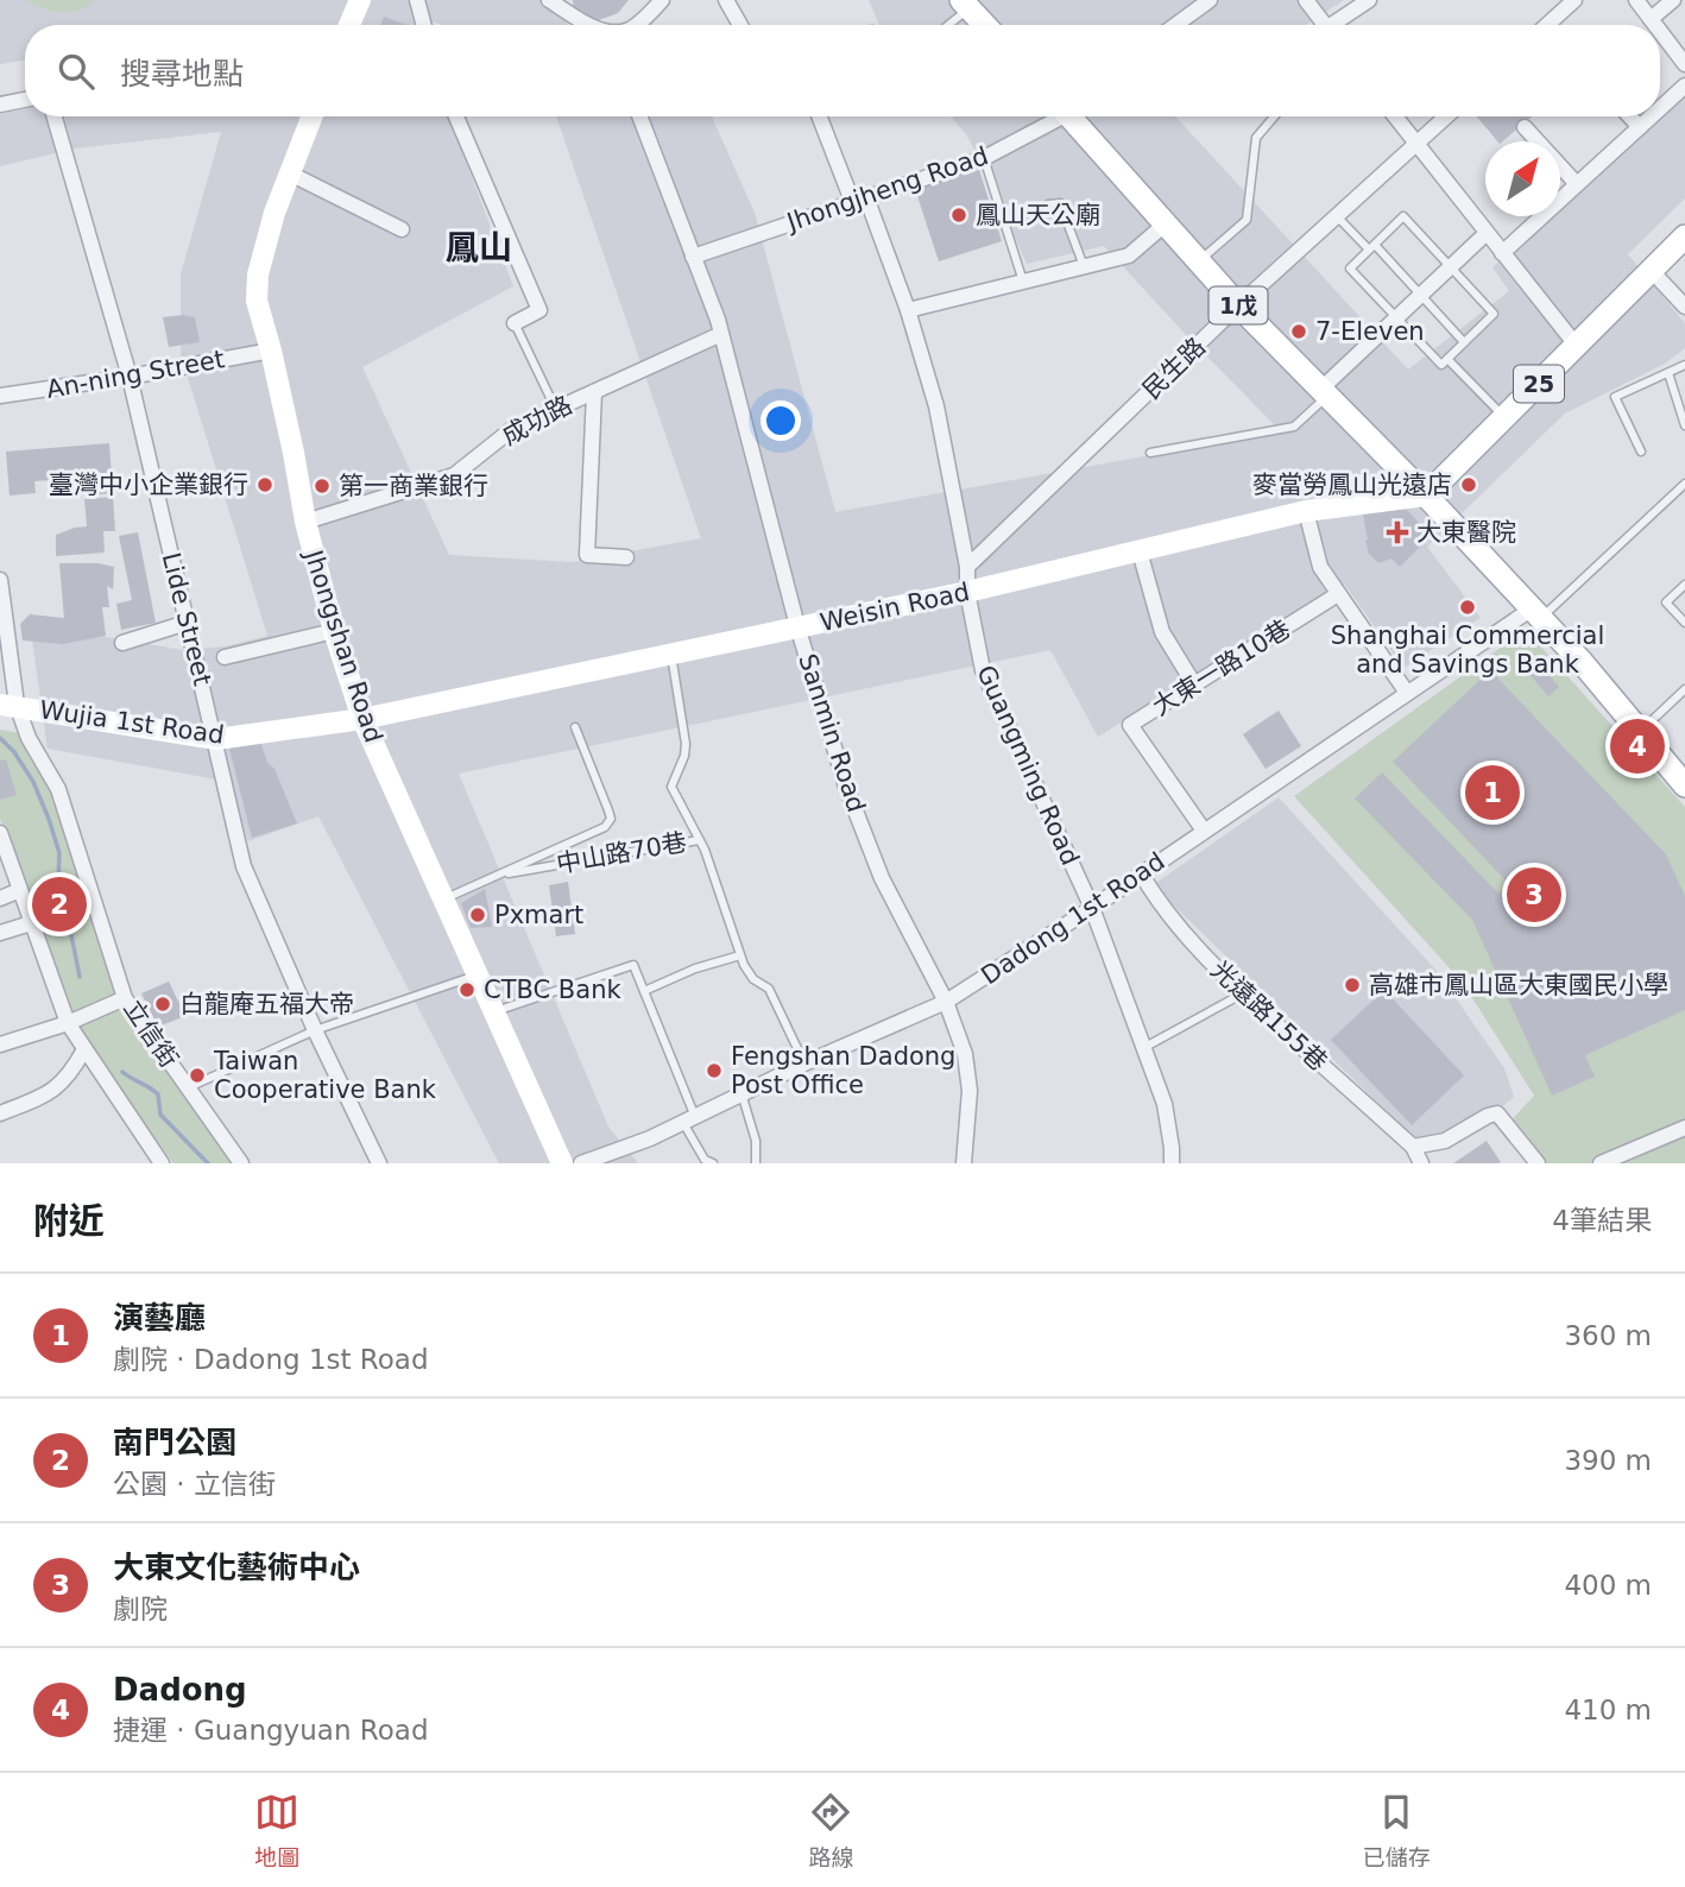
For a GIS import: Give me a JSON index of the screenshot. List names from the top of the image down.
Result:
{
  "streets": {
    "main road": [
      "1戊",
      "25",
      "Weisin Road",
      "Jhongshan Road",
      "Wujia 1st Road"
    ],
    "street": [
      "Jhongjheng Road",
      "民生路",
      "An-ning Street",
      "成功路",
      "Lide Street",
      "大東一路10巷",
      "Sanmin Road",
      "Guangming Road",
      "Dadong 1st Road",
      "光遠路155巷",
      "立信街"
    ],
    "lane": ["中山路70巷"]
  },
  "crossings": [
    ["Jhongjheng Road", "Sanmin Road"],
    ["Jhongjheng Road", "Guangming Road"],
    ["1戊", "民生路"],
    ["1戊", "25"],
    ["1戊", "Weisin Road"],
    ["1戊", "Dadong 1st Road"],
    ["民生路", "Guangming Road"],
    ["An-ning Street", "Lide Street"],
    ["An-ning Street", "Jhongshan Road"],
    ["25", "Weisin Road"],
    ["成功路", "Jhongshan Road"],
    ["成功路", "Sanmin Road"],
    ["Weisin Road", "Jhongshan Road"],
    ["Weisin Road", "Wujia 1st Road"],
    ["Weisin Road", "Sanmin Road"],
    ["Weisin Road", "Guangming Road"],
    ["Weisin Road", "中山路70巷"],
    ["Lide Street", "Wujia 1st Road"],
    ["Jhongshan Road", "Wujia 1st Road"],
    ["Jhongshan Road", "中山路70巷"],
    ["大東一路10巷", "Dadong 1st Road"],
    ["Wujia 1st Road", "立信街"],
    ["Sanmin Road", "Dadong 1st Road"],
    ["Guangming Road", "Dadong 1st Road"],
    ["Dadong 1st Road", "光遠路155巷"]
  ],
  "districts": ["鳳山"],
  "places": {
    "other": [
      "鳳山天公廟",
      "7-Eleven",
      "臺灣中小企業銀行",
      "麥當勞鳳山光遠店",
      "第一商業銀行",
      "Shanghai Commercial and Savings Bank",
      "Pxmart",
      "高雄市鳳山區大東國民小學",
      "CTBC Bank",
      "白龍庵五福大帝",
      "Fengshan Dadong Post Office",
      "Taiwan Cooperative Bank"
    ],
    "health": ["大東醫院"]
  },
  "north": "top right",
  "page": {
    "search": "搜尋地點",
    "pins": [
      "4",
      "1",
      "3",
      "2"
    ],
    "heading": ["附近", "4筆結果"],
    "list": [
      {
        "mark": "1",
        "name": "演藝廳",
        "note": "劇院 · Dadong 1st Road",
        "value": "360 m"
      },
      {
        "mark": "2",
        "name": "南門公園",
        "note": "公園 · 立信街",
        "value": "390 m"
      },
      {
        "mark": "3",
        "name": "大東文化藝術中心",
        "note": "劇院",
        "value": "400 m"
      },
      {
        "mark": "4",
        "name": "Dadong",
        "note": "捷運 · Guangyuan Road",
        "value": "410 m"
      }
    ],
    "nav": ["地圖", "路線", "已儲存"]
  }
}
